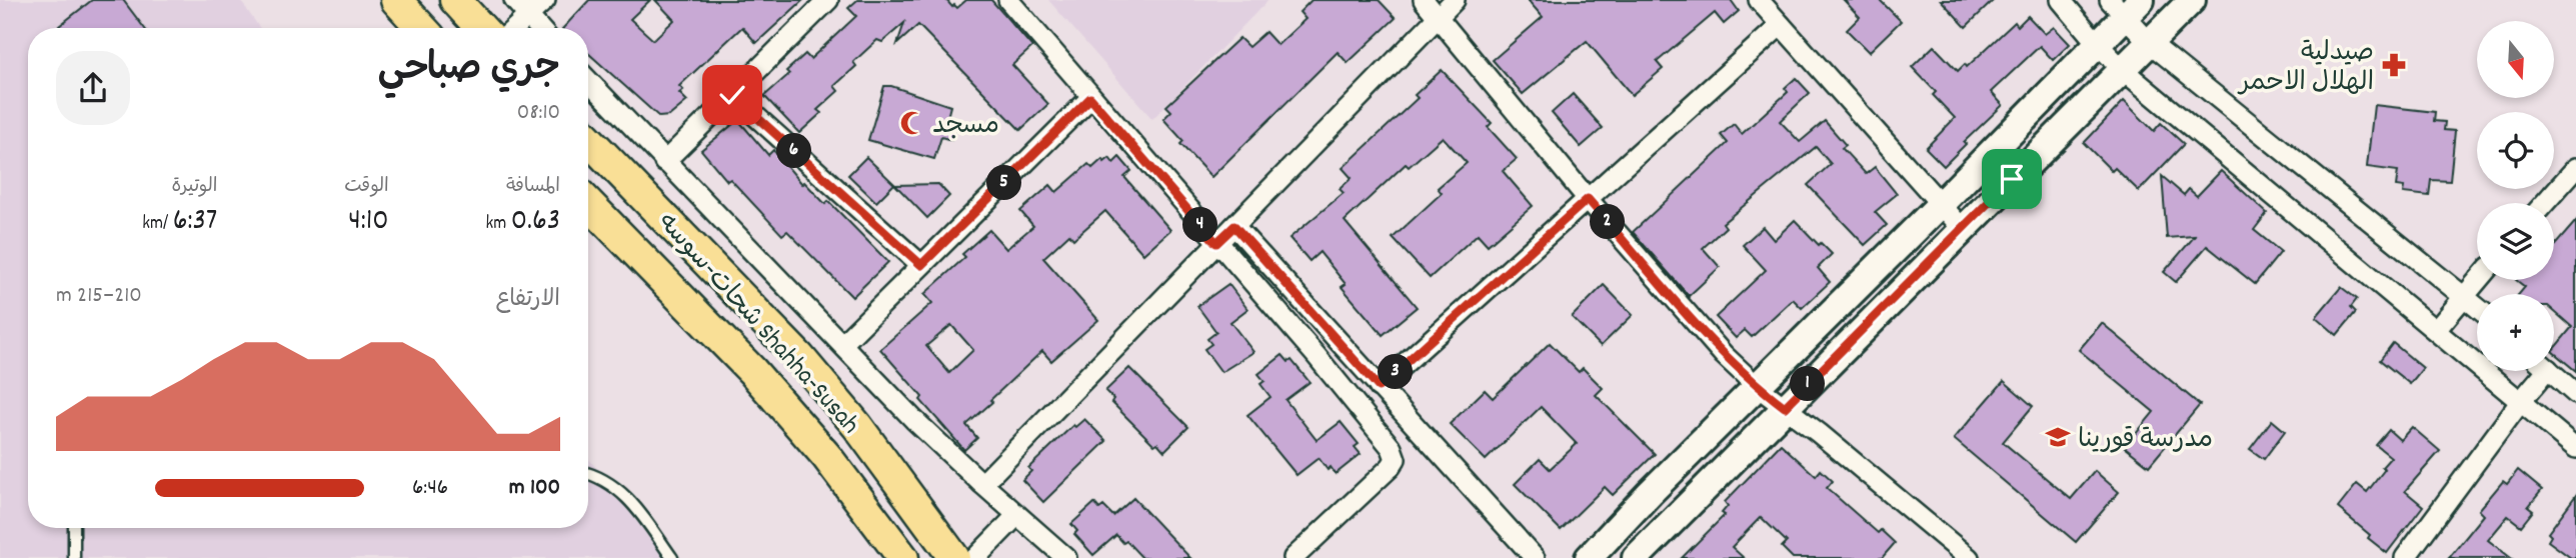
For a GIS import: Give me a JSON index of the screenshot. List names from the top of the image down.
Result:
{
  "streets": {
    "main road": ["شحات-سوسه Shahha-Susah"]
  },
  "places": {
    "pharmacy": ["صيدلية الهلال الاحمر"],
    "mosque": ["مسجد"],
    "school or university": ["مدرسة قورينا"]
  },
  "north": "bottom",
  "page": {
    "map_buttons": "+",
    "heading": ["جري صباحي", "08:10"],
    "pins": [
      "6",
      "5",
      "2",
      "4",
      "3",
      "1"
    ],
    "stats": [
      ["المسافة", "0.63 km"],
      ["الوقت", "4:10"],
      ["الوتيرة", "6:37 /km"]
    ],
    "chart": ["الارتفاع", "210–215 m"],
    "list": [
      {
        "name": "100 m",
        "note": "6:46"
      }
    ]
  }
}
